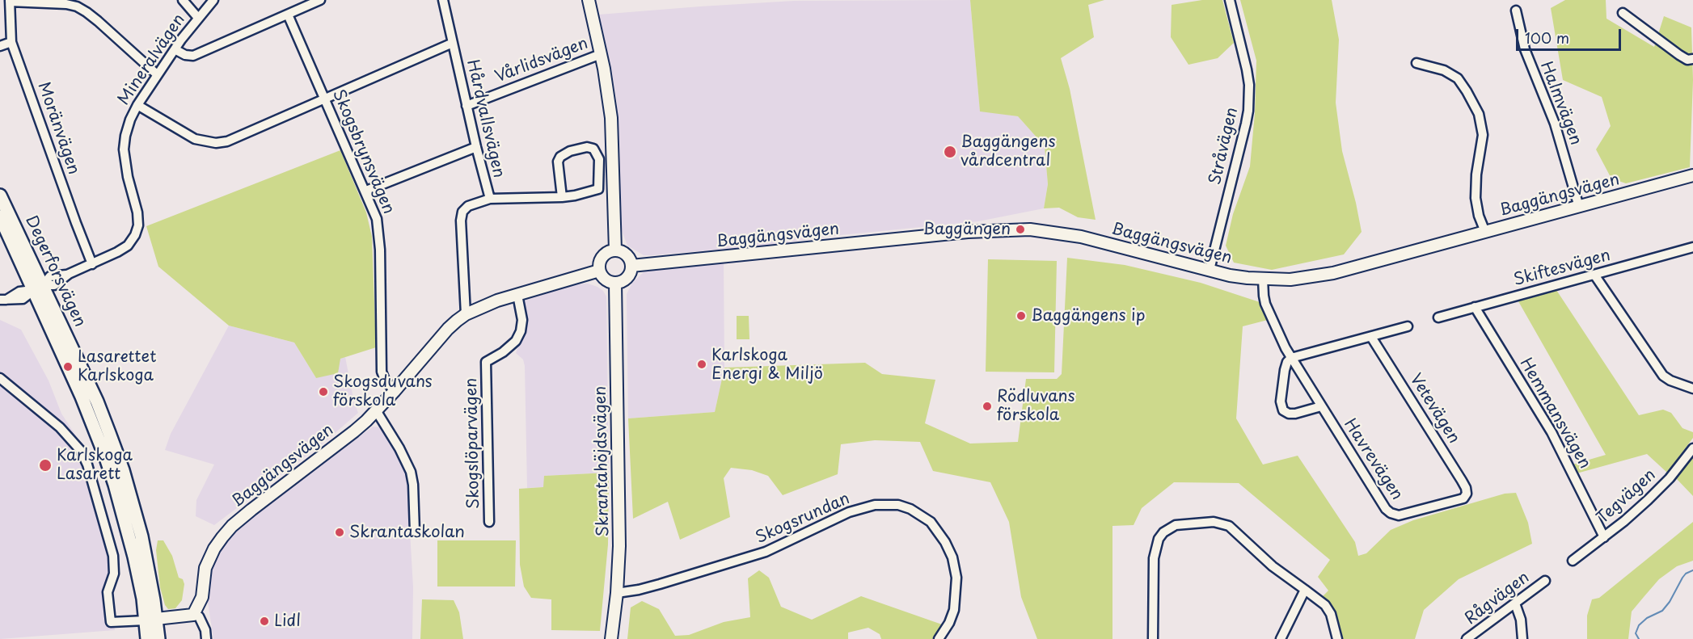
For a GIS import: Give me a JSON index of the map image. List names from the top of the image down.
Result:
{
  "streets": {
    "main road": ["Degerforsvägen"],
    "street": [
      "Mineralvägen",
      "Vårlidsvägen",
      "Halmvägen",
      "Hårdvallsvägen",
      "Moränvägen",
      "Stråvägen",
      "Skogsbrynsvägen",
      "Baggängsvägen",
      "Skiftesvägen",
      "Vetevägen",
      "Hemmansvägen",
      "Skogslöparvägen",
      "Havrevägen",
      "Skrantahöjdsvägen",
      "Tegvägen",
      "Skogsrundan",
      "Rågvägen"
    ]
  },
  "crossings": [
    ["Mineralvägen", "Moränvägen"],
    ["Mineralvägen", "Degerforsvägen"],
    ["Vårlidsvägen", "Hårdvallsvägen"],
    ["Halmvägen", "Baggängsvägen"],
    ["Hårdvallsvägen", "Baggängsvägen"],
    ["Stråvägen", "Baggängsvägen"],
    ["Skogsbrynsvägen", "Baggängsvägen"],
    ["Baggängsvägen", "Skogslöparvägen"],
    ["Baggängsvägen", "Havrevägen"],
    ["Baggängsvägen", "Skrantahöjdsvägen"],
    ["Skiftesvägen", "Hemmansvägen"],
    ["Vetevägen", "Havrevägen"],
    ["Hemmansvägen", "Tegvägen"],
    ["Skrantahöjdsvägen", "Skogsrundan"]
  ],
  "places": [
    "Baggängens vårdcentral",
    "Baggängen",
    "Baggängens ip",
    "Karlskoga Energi & Miljö",
    "Lasarettet Karlskoga",
    "Skogsduvans förskola",
    "Rödluvans förskola",
    "Karlskoga Lasarett",
    "Skrantaskolan",
    "Lidl"
  ],
  "scale_bar": "100 m"
}
